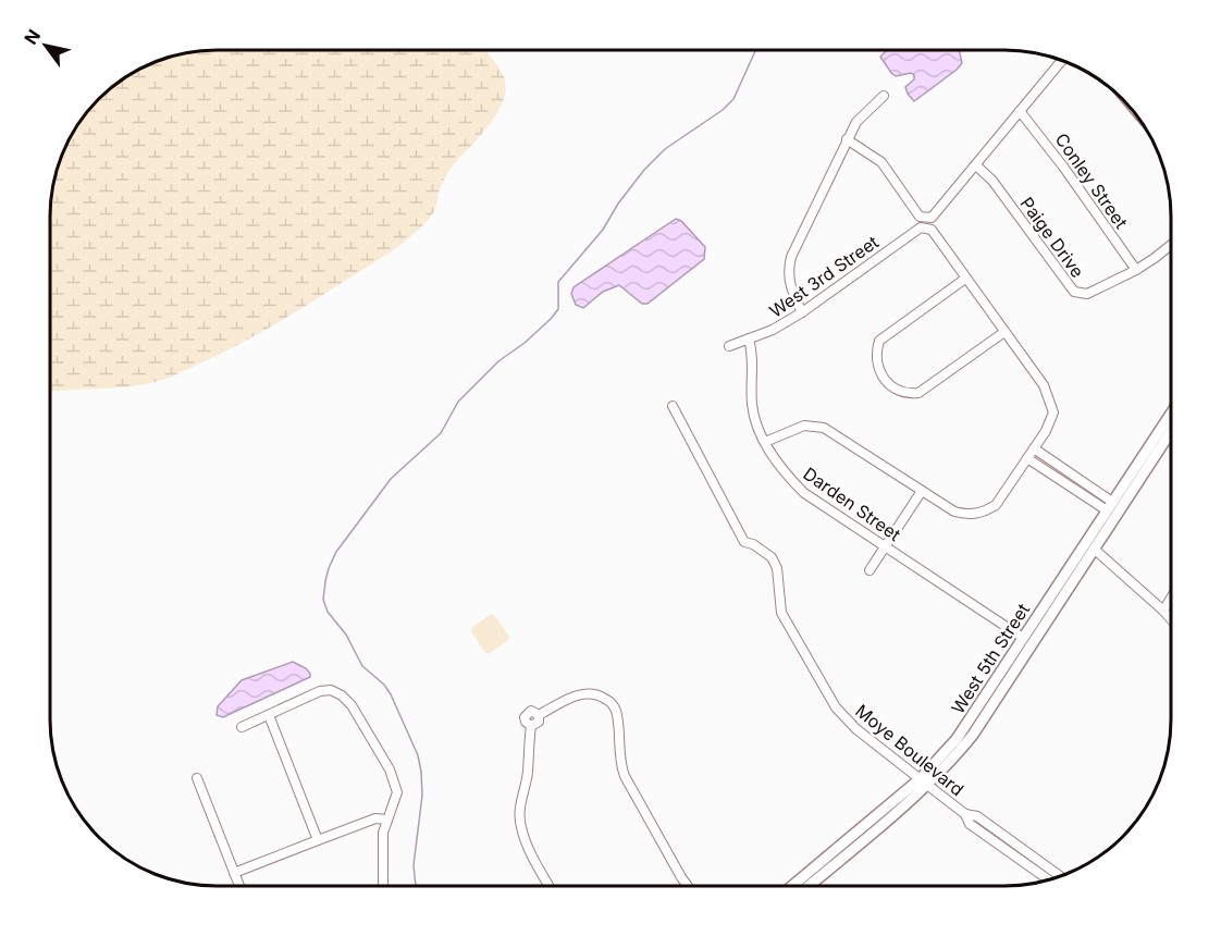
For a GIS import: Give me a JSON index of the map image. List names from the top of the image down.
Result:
{
  "streets": {
    "main road": ["West 5th Street"],
    "street": [
      "Conley Street",
      "Paige Drive",
      "West 3rd Street",
      "Darden Street",
      "Moye Boulevard"
    ]
  },
  "crossings": [
    ["Conley Street", "Paige Drive"],
    ["West 3rd Street", "Darden Street"],
    ["Darden Street", "West 5th Street"],
    ["West 5th Street", "Moye Boulevard"]
  ],
  "north": "top left"
}
